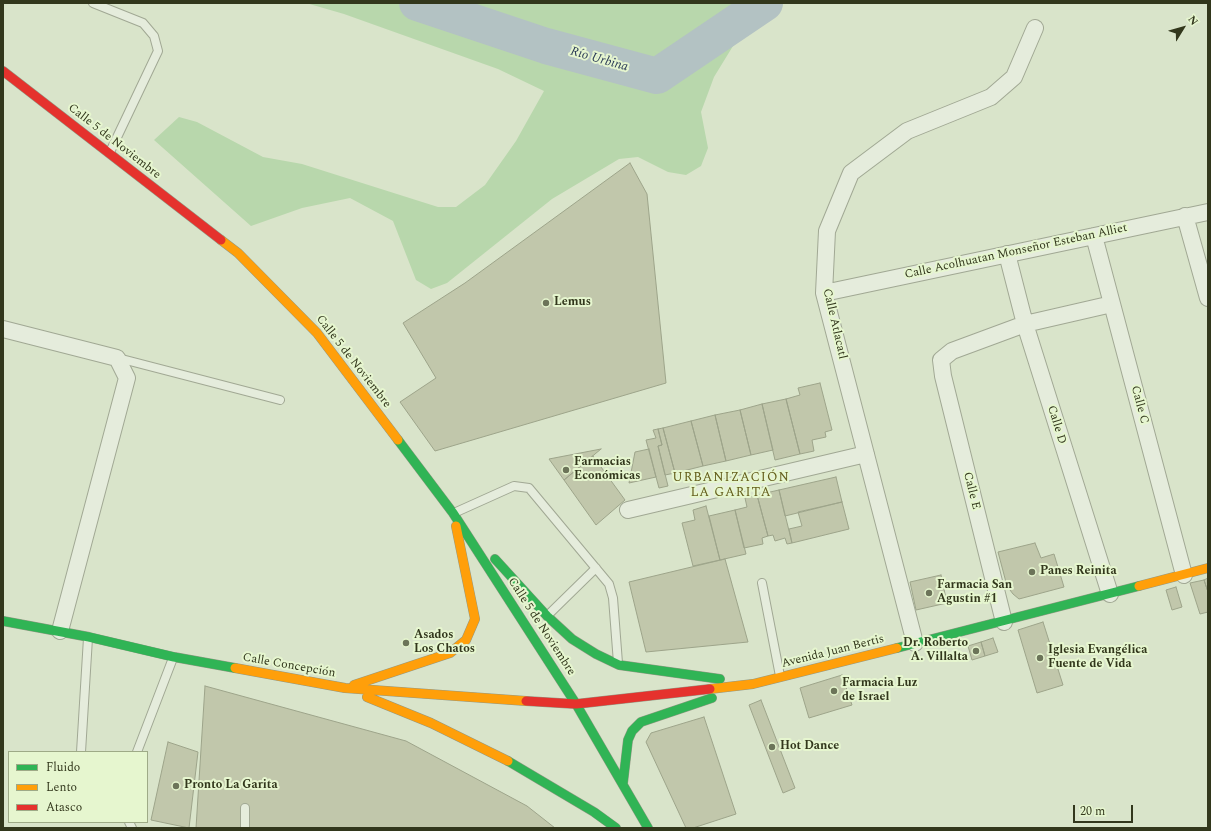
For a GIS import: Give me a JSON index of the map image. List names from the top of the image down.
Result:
{
  "streets": {
    "main road": ["Calle 5 de Noviembre", "Avenida Juan Bertis", "Calle Concepción"],
    "street": [
      "Calle Acolhuatan Monseñor Esteban Alliet",
      "Calle Atlacatl",
      "Calle C",
      "Calle D",
      "Calle E"
    ]
  },
  "crossings": [
    ["Calle 5 de Noviembre", "Avenida Juan Bertis"],
    ["Calle 5 de Noviembre", "Calle Concepción"],
    ["Calle Acolhuatan Monseñor Esteban Alliet", "Calle Atlacatl"],
    ["Calle Acolhuatan Monseñor Esteban Alliet", "Calle C"],
    ["Calle Acolhuatan Monseñor Esteban Alliet", "Calle D"],
    ["Calle Atlacatl", "Avenida Juan Bertis"],
    ["Calle C", "Avenida Juan Bertis"],
    ["Calle D", "Calle E"],
    ["Calle D", "Avenida Juan Bertis"],
    ["Calle E", "Avenida Juan Bertis"],
    ["Avenida Juan Bertis", "Calle Concepción"]
  ],
  "districts": ["URBANIZACIÓN LA GARITA"],
  "water": ["Río Urbina"],
  "places": [
    "Lemus",
    "Farmacias Económicas",
    "Panes Reinita",
    "Farmacia San Agustin #1",
    "Asados Los Chatos",
    "Dr. Roberto A. Villalta",
    "Iglesia Evangélica Fuente de Vida",
    "Farmacia Luz de Israel",
    "Hot Dance",
    "Pronto La Garita"
  ],
  "legend": ["Fluido", "Lento", "Atasco"],
  "scale_bar": "20 m",
  "north": "top right"
}
